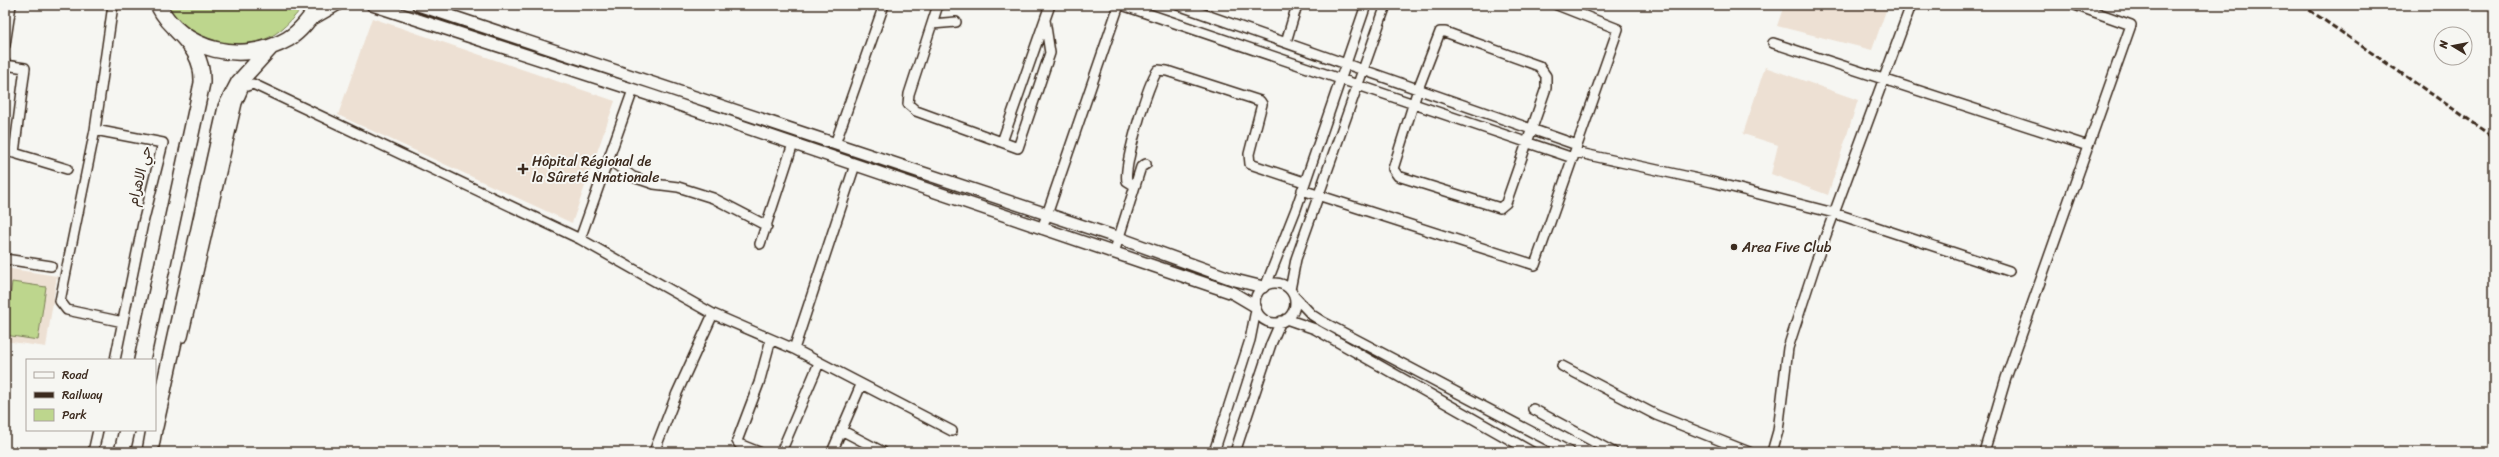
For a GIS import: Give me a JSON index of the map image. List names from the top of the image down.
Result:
{
  "streets": {
    "street": ["حي الاهرام"]
  },
  "places": {
    "health": ["Hôpital Régional de la Sûreté Nnationale"],
    "other": ["Area Five Club"]
  },
  "legend": ["Road", "Railway", "Park"],
  "north": "left"
}
